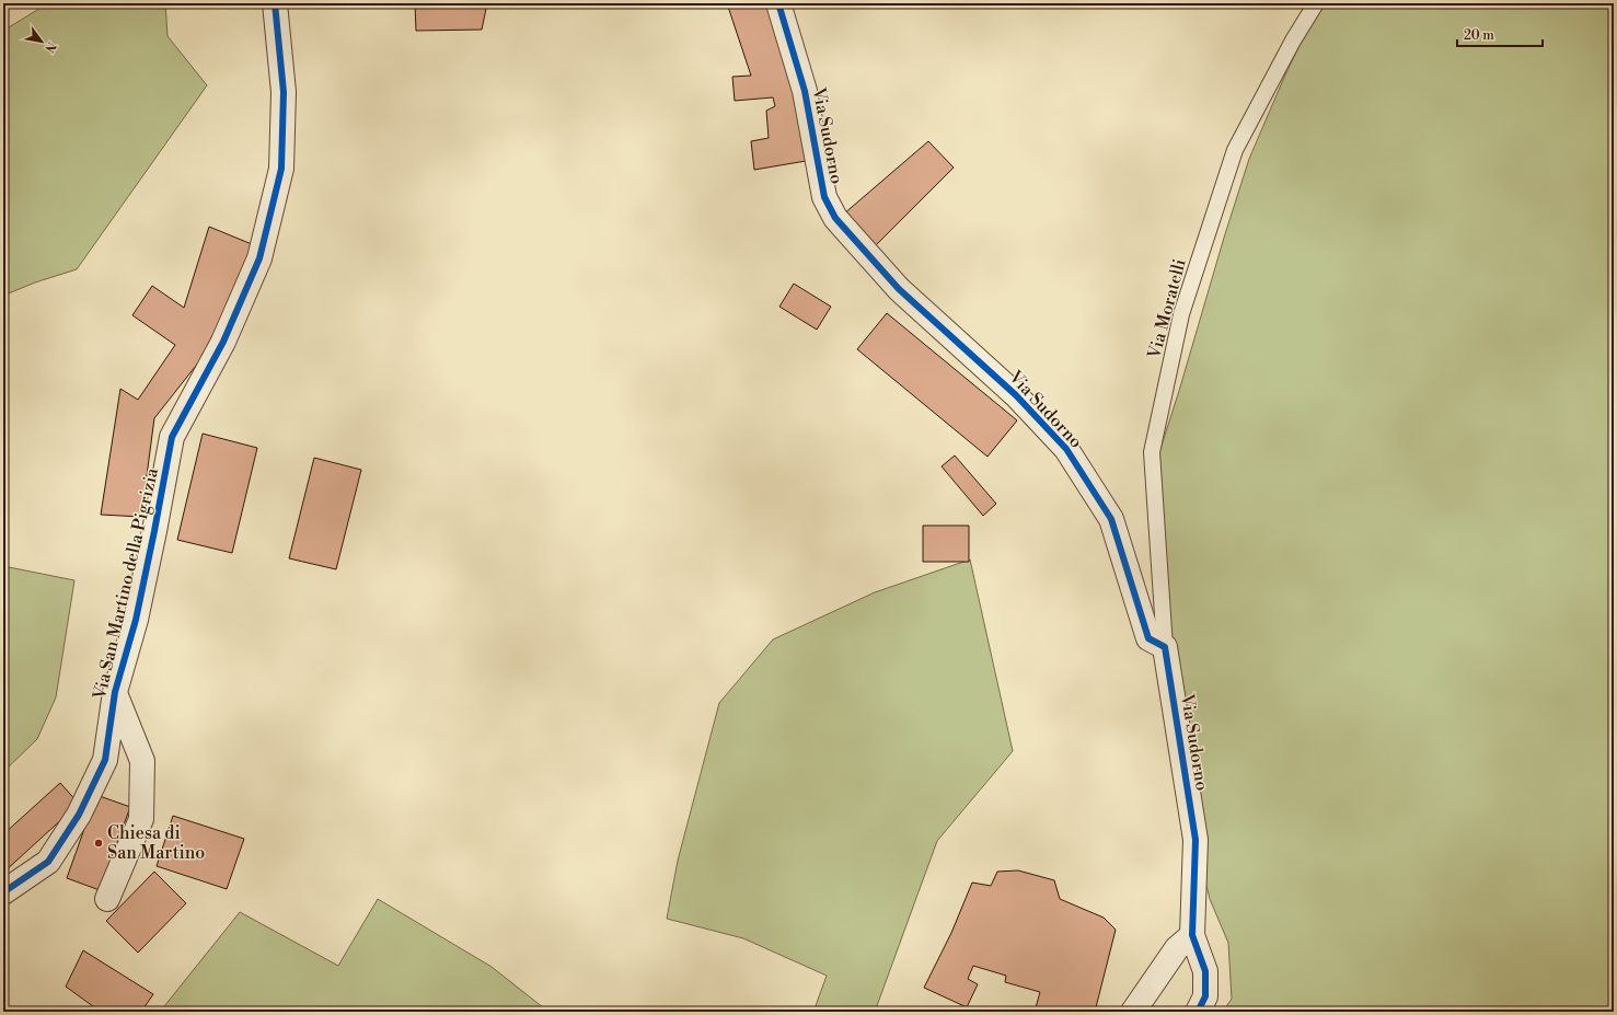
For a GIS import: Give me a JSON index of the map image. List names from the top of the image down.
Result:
{
  "streets": {
    "street": ["Via Sudorno", "Via San Martino della Pigrizia"],
    "lane": ["Via Moratelli"]
  },
  "crossings": [
    ["Via Sudorno", "Via Moratelli"]
  ],
  "places": ["Chiesa di San Martino"],
  "scale_bar": "20 m",
  "north": "bottom right"
}
